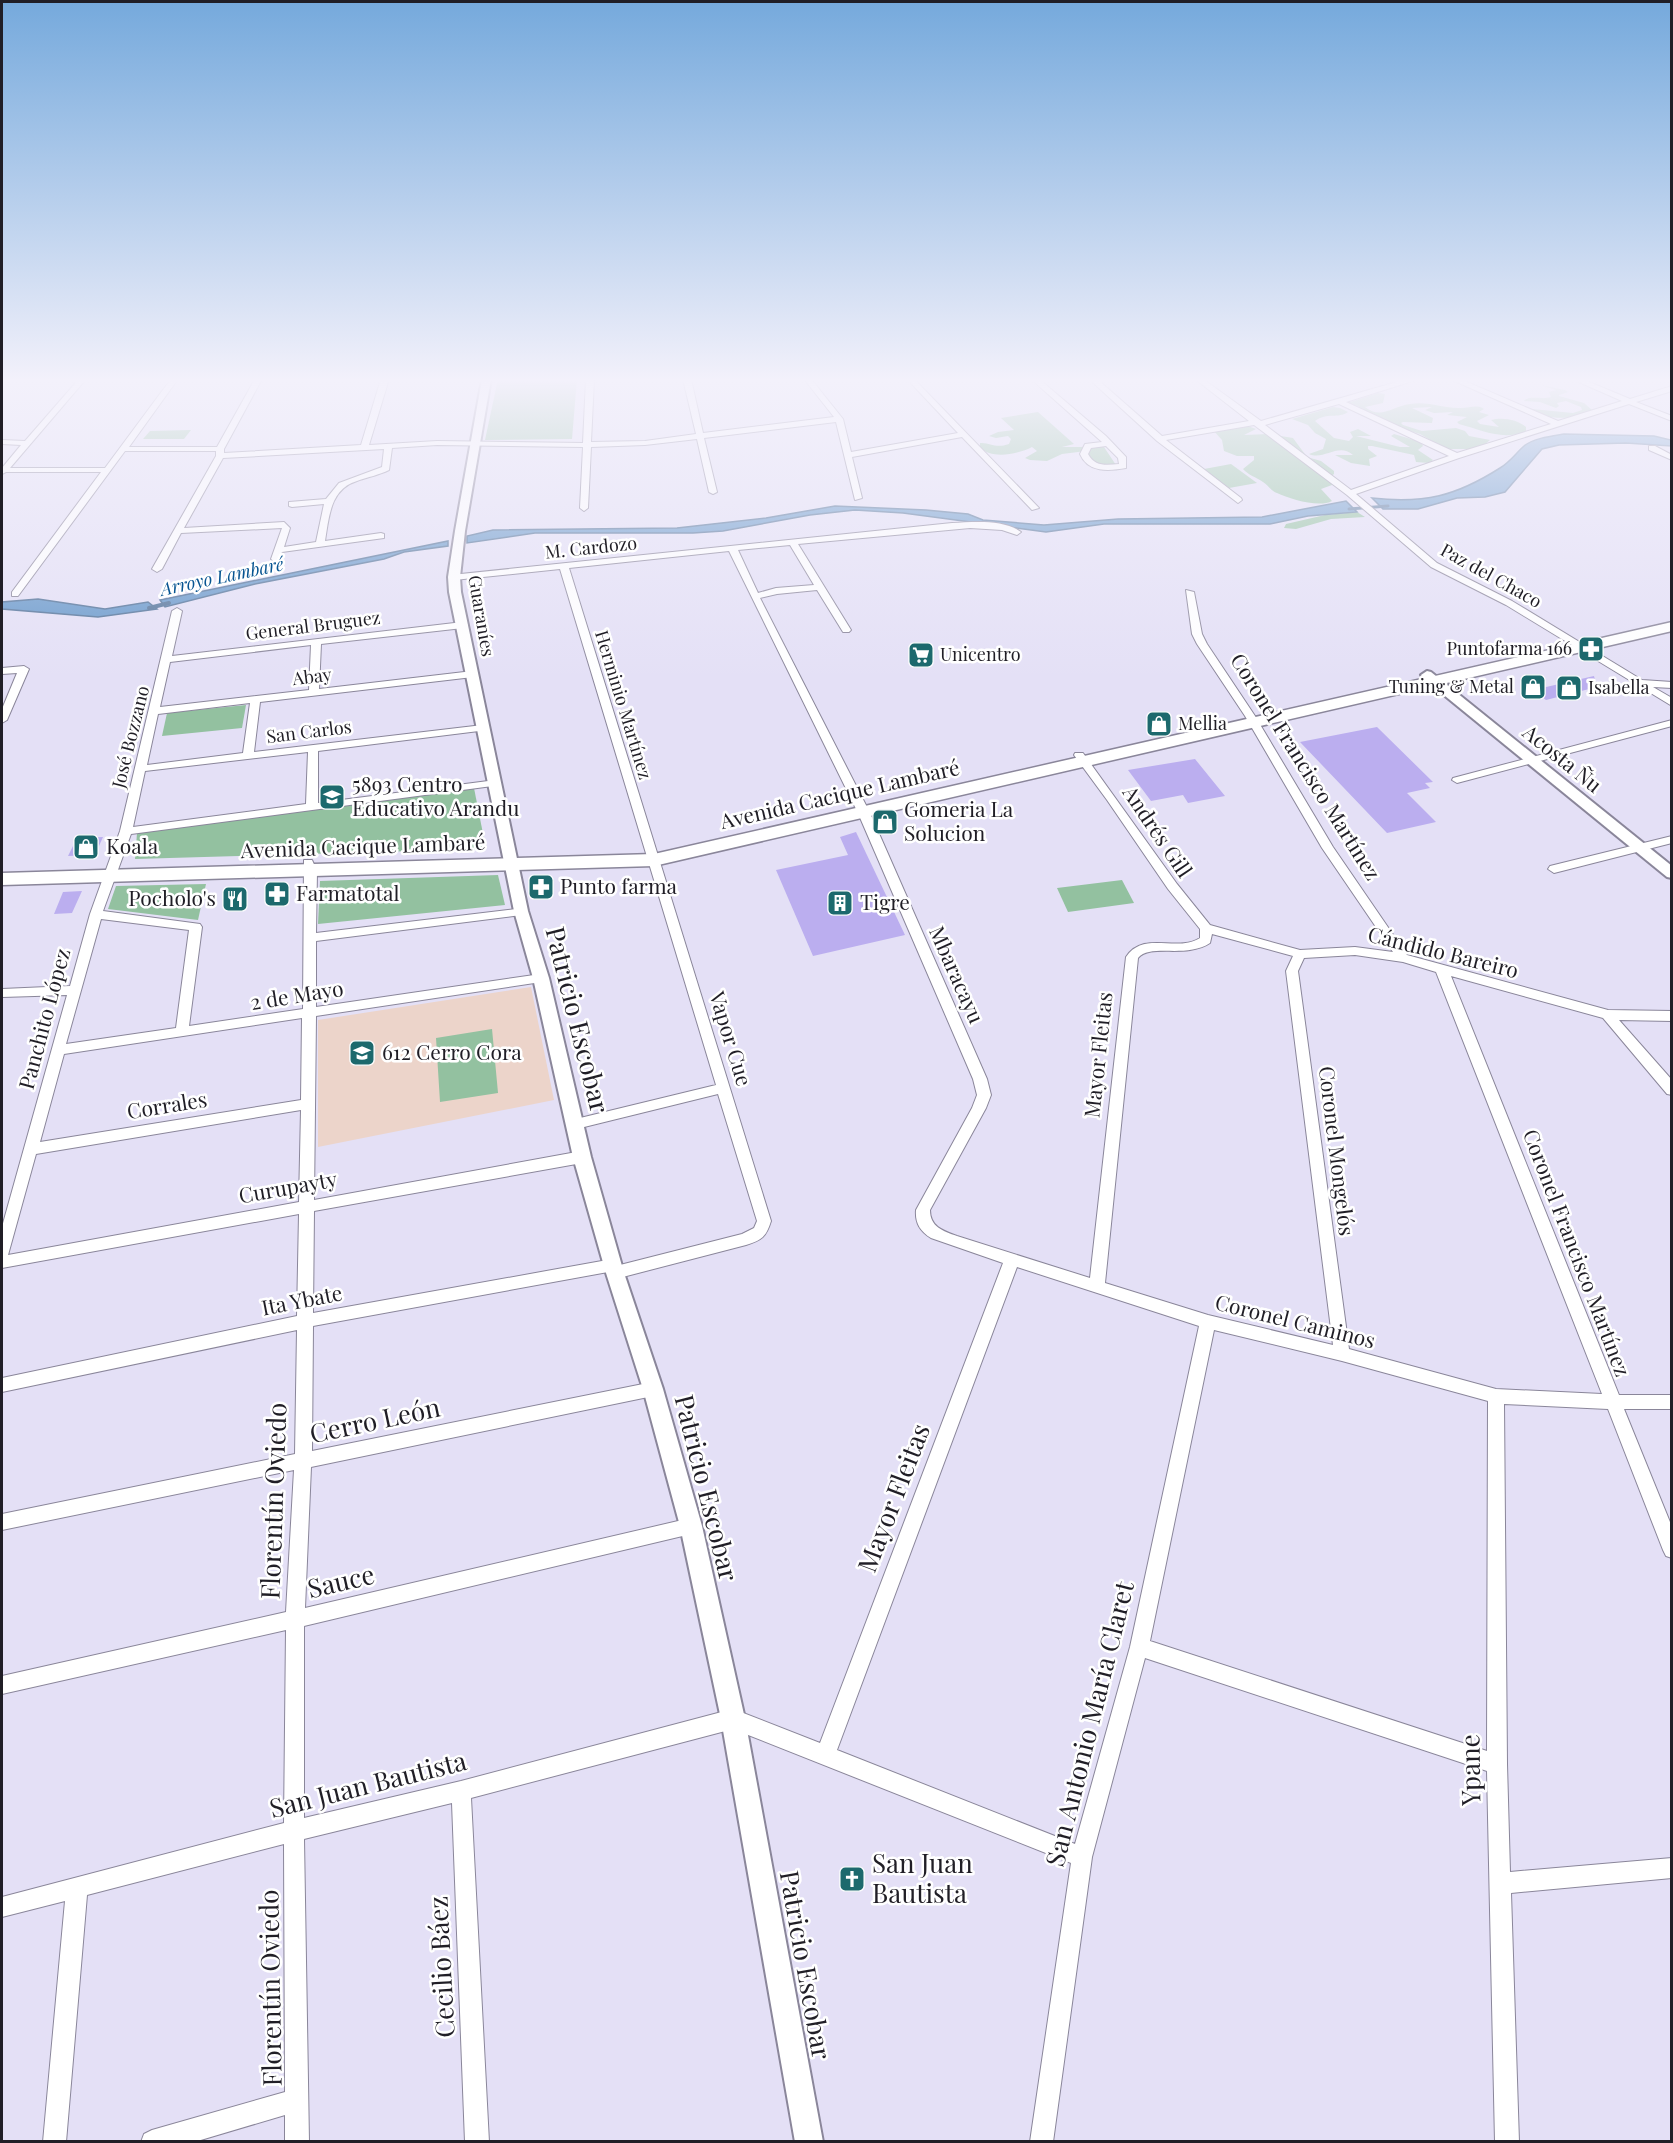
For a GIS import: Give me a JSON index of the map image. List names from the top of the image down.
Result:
{
  "streets": {
    "main road": ["Avenida Cacique Lambaré"],
    "street": [
      "M. Cardozo",
      "Paz del Chaco",
      "Guaraníes",
      "General Bruguez",
      "Abay",
      "Herminio Martínez",
      "San Carlos",
      "José Bozzano",
      "Acosta Ñu",
      "Coronel Francisco Martínez",
      "Andrés Gill",
      "Cándido Bareiro",
      "Mbaracayu",
      "2 de Mayo",
      "Panchito López",
      "Patricio Escobar",
      "Vapor Cue",
      "Mayor Fleitas",
      "Corrales",
      "Coronel Mongelós",
      "Curupayty",
      "Ita Ybate",
      "Coronel Caminos",
      "Cerro León",
      "Florentín Oviedo",
      "Sauce",
      "San Antonio María Claret",
      "Ypane",
      "San Juan Bautista",
      "Cecilio Báez"
    ]
  },
  "crossings": [
    ["M. Cardozo", "Guaraníes"],
    ["M. Cardozo", "Herminio Martínez"],
    ["M. Cardozo", "Mbaracayu"],
    ["Paz del Chaco", "Avenida Cacique Lambaré"],
    ["Guaraníes", "General Bruguez"],
    ["Guaraníes", "Abay"],
    ["Guaraníes", "San Carlos"],
    ["Guaraníes", "Avenida Cacique Lambaré"],
    ["Guaraníes", "Patricio Escobar"],
    ["General Bruguez", "José Bozzano"],
    ["Abay", "José Bozzano"],
    ["Herminio Martínez", "Avenida Cacique Lambaré"],
    ["Herminio Martínez", "Vapor Cue"],
    ["San Carlos", "José Bozzano"],
    ["José Bozzano", "Avenida Cacique Lambaré"],
    ["José Bozzano", "Panchito López"],
    ["Acosta Ñu", "Avenida Cacique Lambaré"],
    ["Coronel Francisco Martínez", "Avenida Cacique Lambaré"],
    ["Coronel Francisco Martínez", "Cándido Bareiro"],
    ["Coronel Francisco Martínez", "Coronel Caminos"],
    ["Avenida Cacique Lambaré", "Andrés Gill"],
    ["Avenida Cacique Lambaré", "Mbaracayu"],
    ["Avenida Cacique Lambaré", "Panchito López"],
    ["Avenida Cacique Lambaré", "Patricio Escobar"],
    ["Avenida Cacique Lambaré", "Vapor Cue"],
    ["Avenida Cacique Lambaré", "Florentín Oviedo"],
    ["Andrés Gill", "Cándido Bareiro"],
    ["Andrés Gill", "Mayor Fleitas"],
    ["Cándido Bareiro", "Mayor Fleitas"],
    ["Cándido Bareiro", "Coronel Mongelós"],
    ["Mbaracayu", "Coronel Caminos"],
    ["2 de Mayo", "Panchito López"],
    ["2 de Mayo", "Patricio Escobar"],
    ["2 de Mayo", "Florentín Oviedo"],
    ["Panchito López", "Corrales"],
    ["Patricio Escobar", "Curupayty"],
    ["Patricio Escobar", "Ita Ybate"],
    ["Patricio Escobar", "Cerro León"],
    ["Patricio Escobar", "Sauce"],
    ["Patricio Escobar", "San Juan Bautista"],
    ["Vapor Cue", "Ita Ybate"],
    ["Mayor Fleitas", "Coronel Caminos"],
    ["Corrales", "Florentín Oviedo"],
    ["Coronel Mongelós", "Coronel Caminos"],
    ["Curupayty", "Florentín Oviedo"],
    ["Ita Ybate", "Florentín Oviedo"],
    ["Coronel Caminos", "San Antonio María Claret"],
    ["Coronel Caminos", "Ypane"],
    ["Cerro León", "Florentín Oviedo"],
    ["Florentín Oviedo", "Sauce"],
    ["Florentín Oviedo", "San Juan Bautista"],
    ["San Juan Bautista", "Cecilio Báez"]
  ],
  "water": ["Arroyo Lambaré"],
  "places": {
    "pharmacy": ["Puntofarma 166", "Punto farma", "Farmatotal"],
    "supermarket": ["Unicentro"],
    "shop": [
      "Tuning & Metal",
      "Isabella",
      "Mellia",
      "Gomeria La Solucion",
      "Koala"
    ],
    "school or university": ["5893 Centro Educativo Arandu", "612 Cerro Cora"],
    "restaurant": ["Pocholo's"],
    "building": ["Tigre"],
    "church": ["San Juan Bautista"]
  }
}
